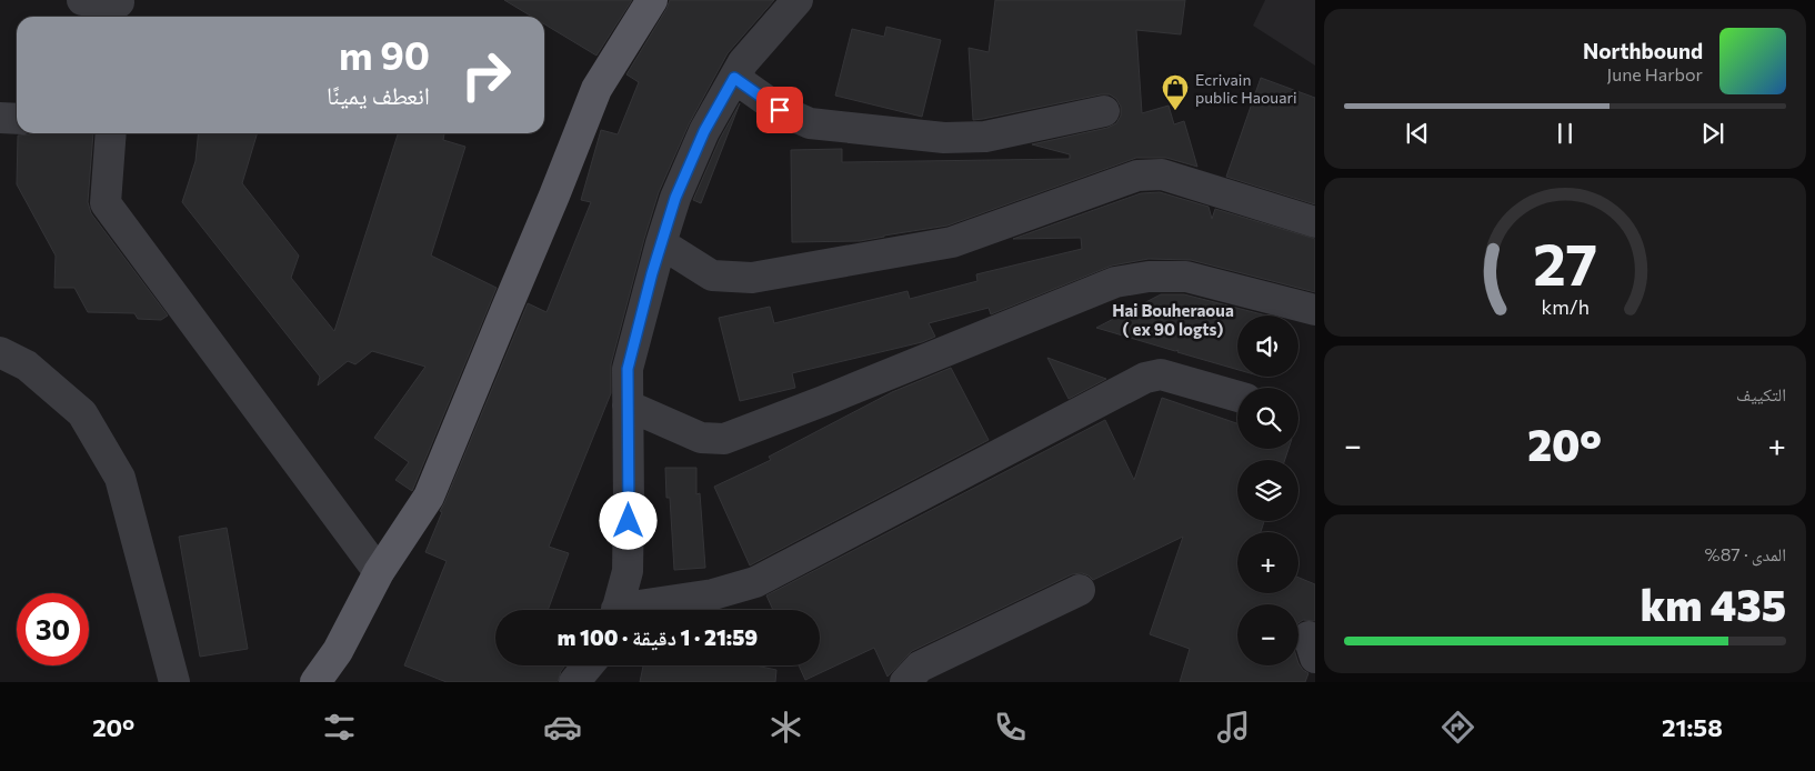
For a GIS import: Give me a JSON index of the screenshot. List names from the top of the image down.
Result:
{
  "districts": ["Hai Bouheraoua ( ex 90 logts)"],
  "places": {
    "shop": ["Ecrivain public Haouari"]
  },
  "page": {
    "turn": ["90 m", "انعطف يمينًا"],
    "song": ["Northbound", "June Harbor"],
    "map_buttons": ["+", "−"],
    "tile": [
      "التكييف",
      ["المدى · 87%", "435 km"]
    ],
    "heat": ["−", "20°", "+"],
    "limit": "30",
    "trip": "21:59 · 1 دقيقة · 100 m",
    "tabs": ["21:58", "20°"],
    "gauge": ["27", "km/h"]
  }
}
